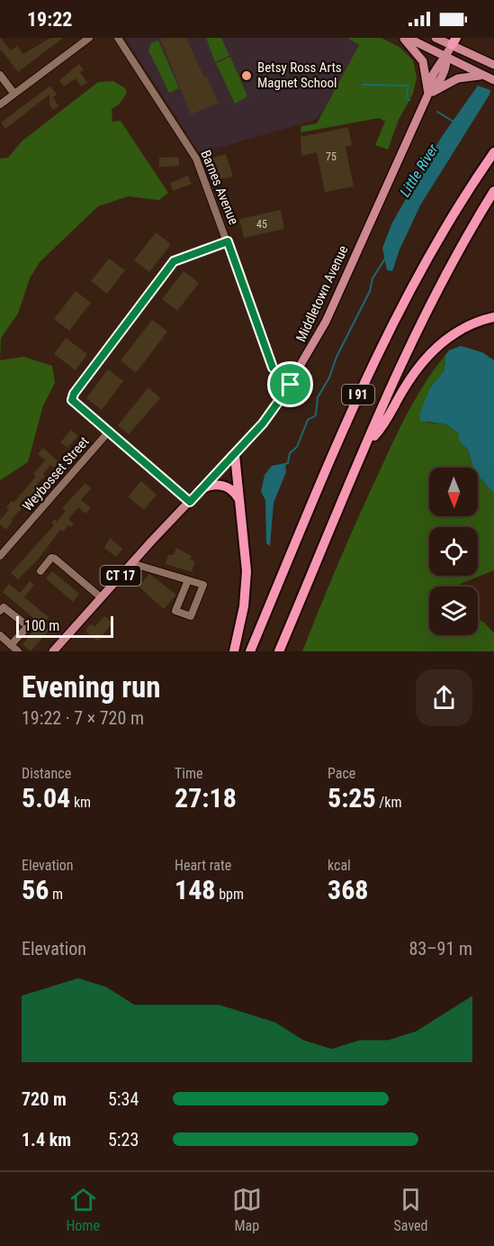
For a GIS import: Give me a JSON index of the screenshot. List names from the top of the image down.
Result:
{
  "streets": {
    "highway": ["I 91"],
    "main road": ["Middletown Avenue", "CT 17"],
    "street": ["Barnes Avenue", "Weybosset Street"]
  },
  "crossings": [
    ["Barnes Avenue", "Middletown Avenue"]
  ],
  "water": ["Little River"],
  "places": ["Betsy Ross Arts Magnet School"],
  "house_numbers": ["75", "45"],
  "scale_bar": "100 m",
  "north": "bottom",
  "page": {
    "status": "19:22",
    "scale": "100 m",
    "heading": ["Evening run", "19:22 · 7 × 720 m"],
    "stats": [
      ["Distance", "5.04 km"],
      ["Time", "27:18"],
      ["Pace", "5:25 /km"],
      ["Elevation", "56 m"],
      ["Heart rate", "148 bpm"],
      ["kcal", "368"]
    ],
    "chart": ["Elevation", "83–91 m"],
    "list": [
      {
        "name": "720 m",
        "note": "5:34"
      },
      {
        "name": "1.4 km",
        "note": "5:23"
      }
    ],
    "tabs": ["Home", "Map", "Saved"]
  }
}
